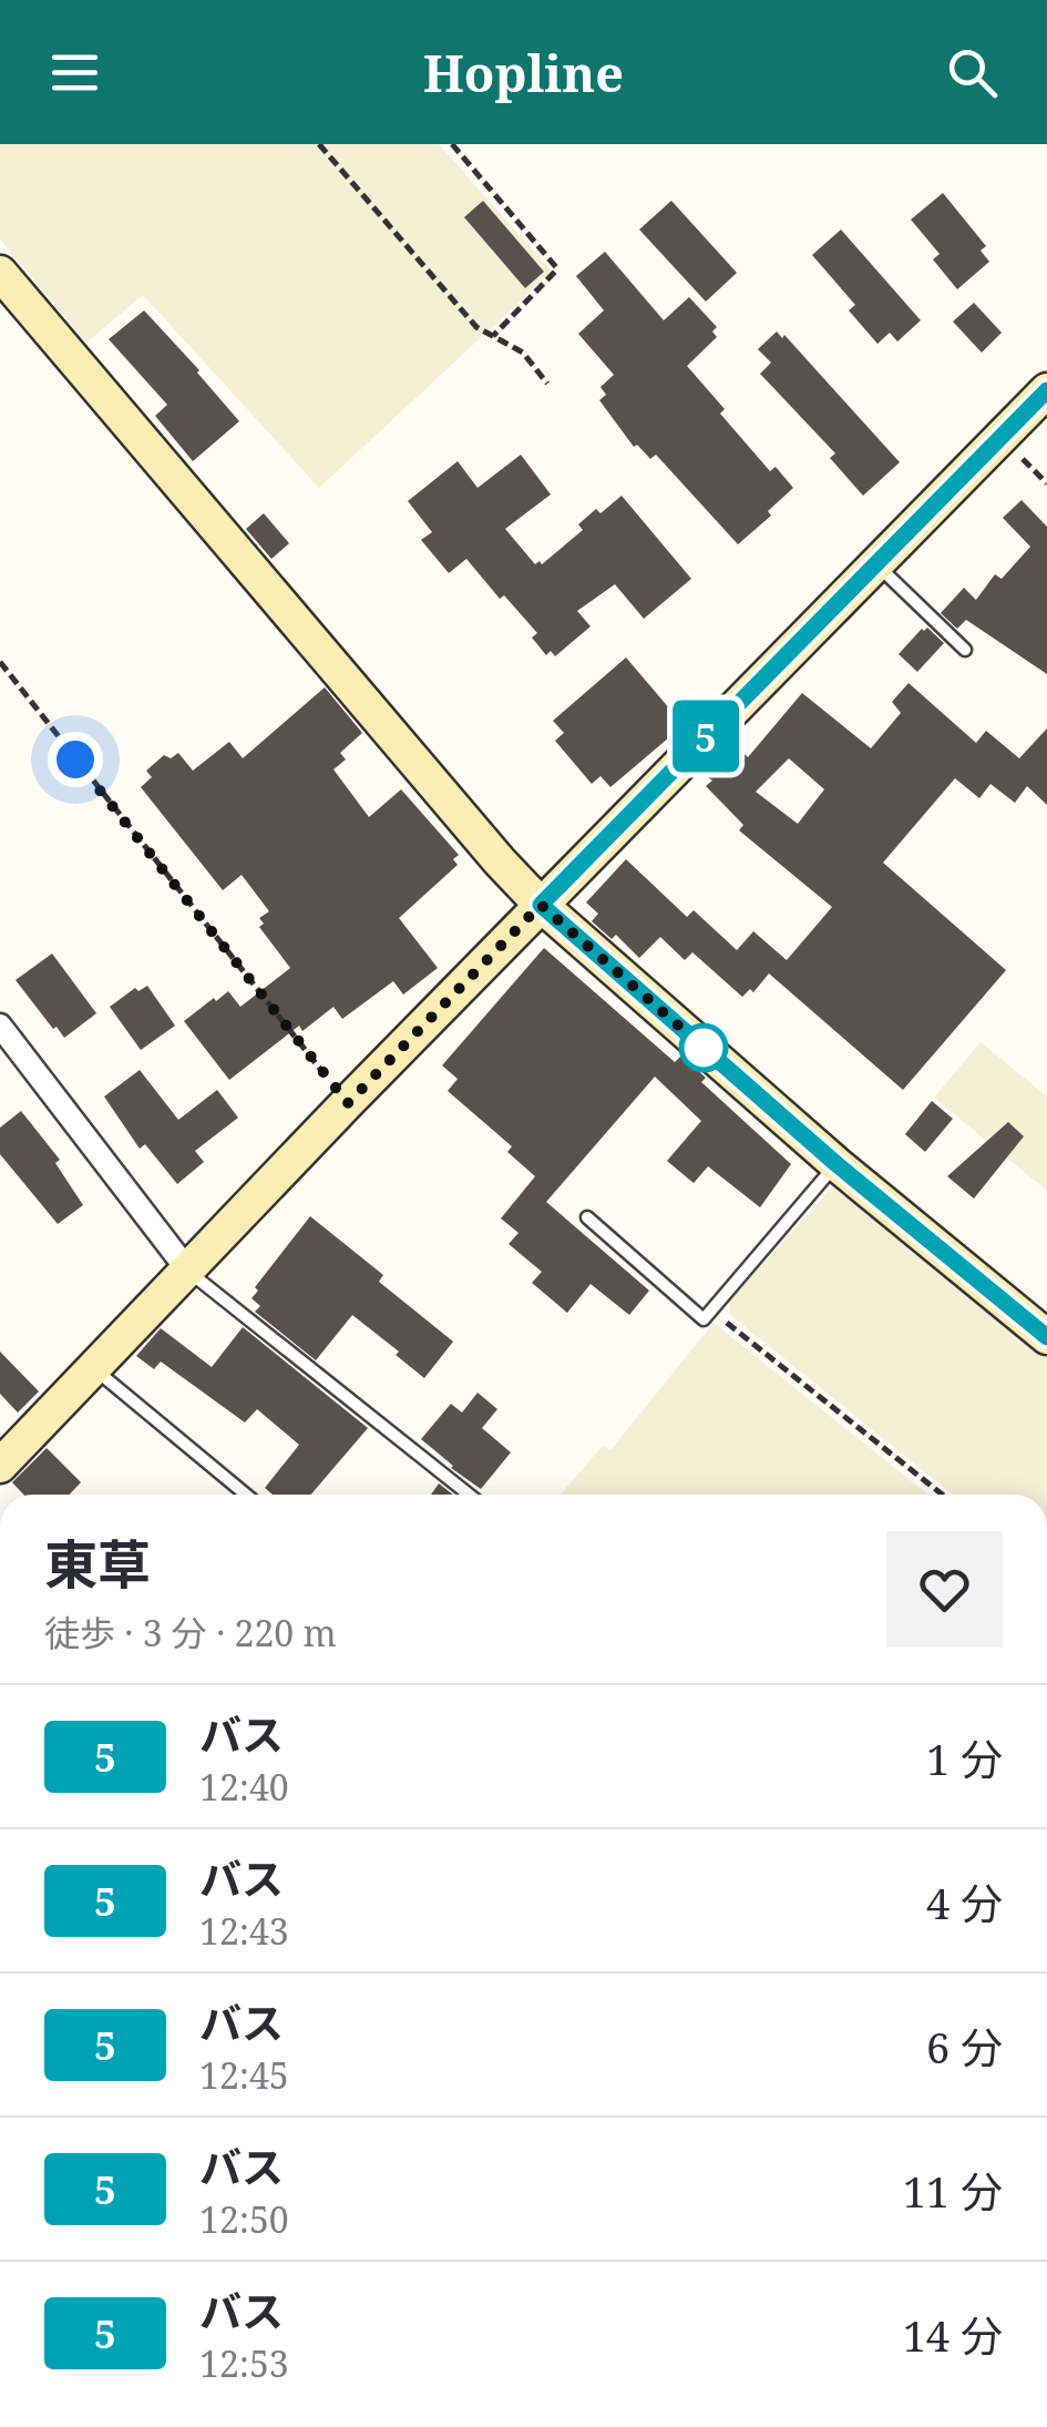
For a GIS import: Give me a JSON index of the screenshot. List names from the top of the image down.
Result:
{
  "lines": ["bus line 5"],
  "page": {
    "header": "Hopline",
    "on_map": "5",
    "heading": ["東草", "徒歩 · 3 分 · 220 m"],
    "list": [
      {
        "mark": "5",
        "name": "バス",
        "note": "12:40",
        "value": "1 分"
      },
      {
        "mark": "5",
        "name": "バス",
        "note": "12:43",
        "value": "4 分"
      },
      {
        "mark": "5",
        "name": "バス",
        "note": "12:45",
        "value": "6 分"
      },
      {
        "mark": "5",
        "name": "バス",
        "note": "12:50",
        "value": "11 分"
      },
      {
        "mark": "5",
        "name": "バス",
        "note": "12:53",
        "value": "14 分"
      }
    ]
  }
}
